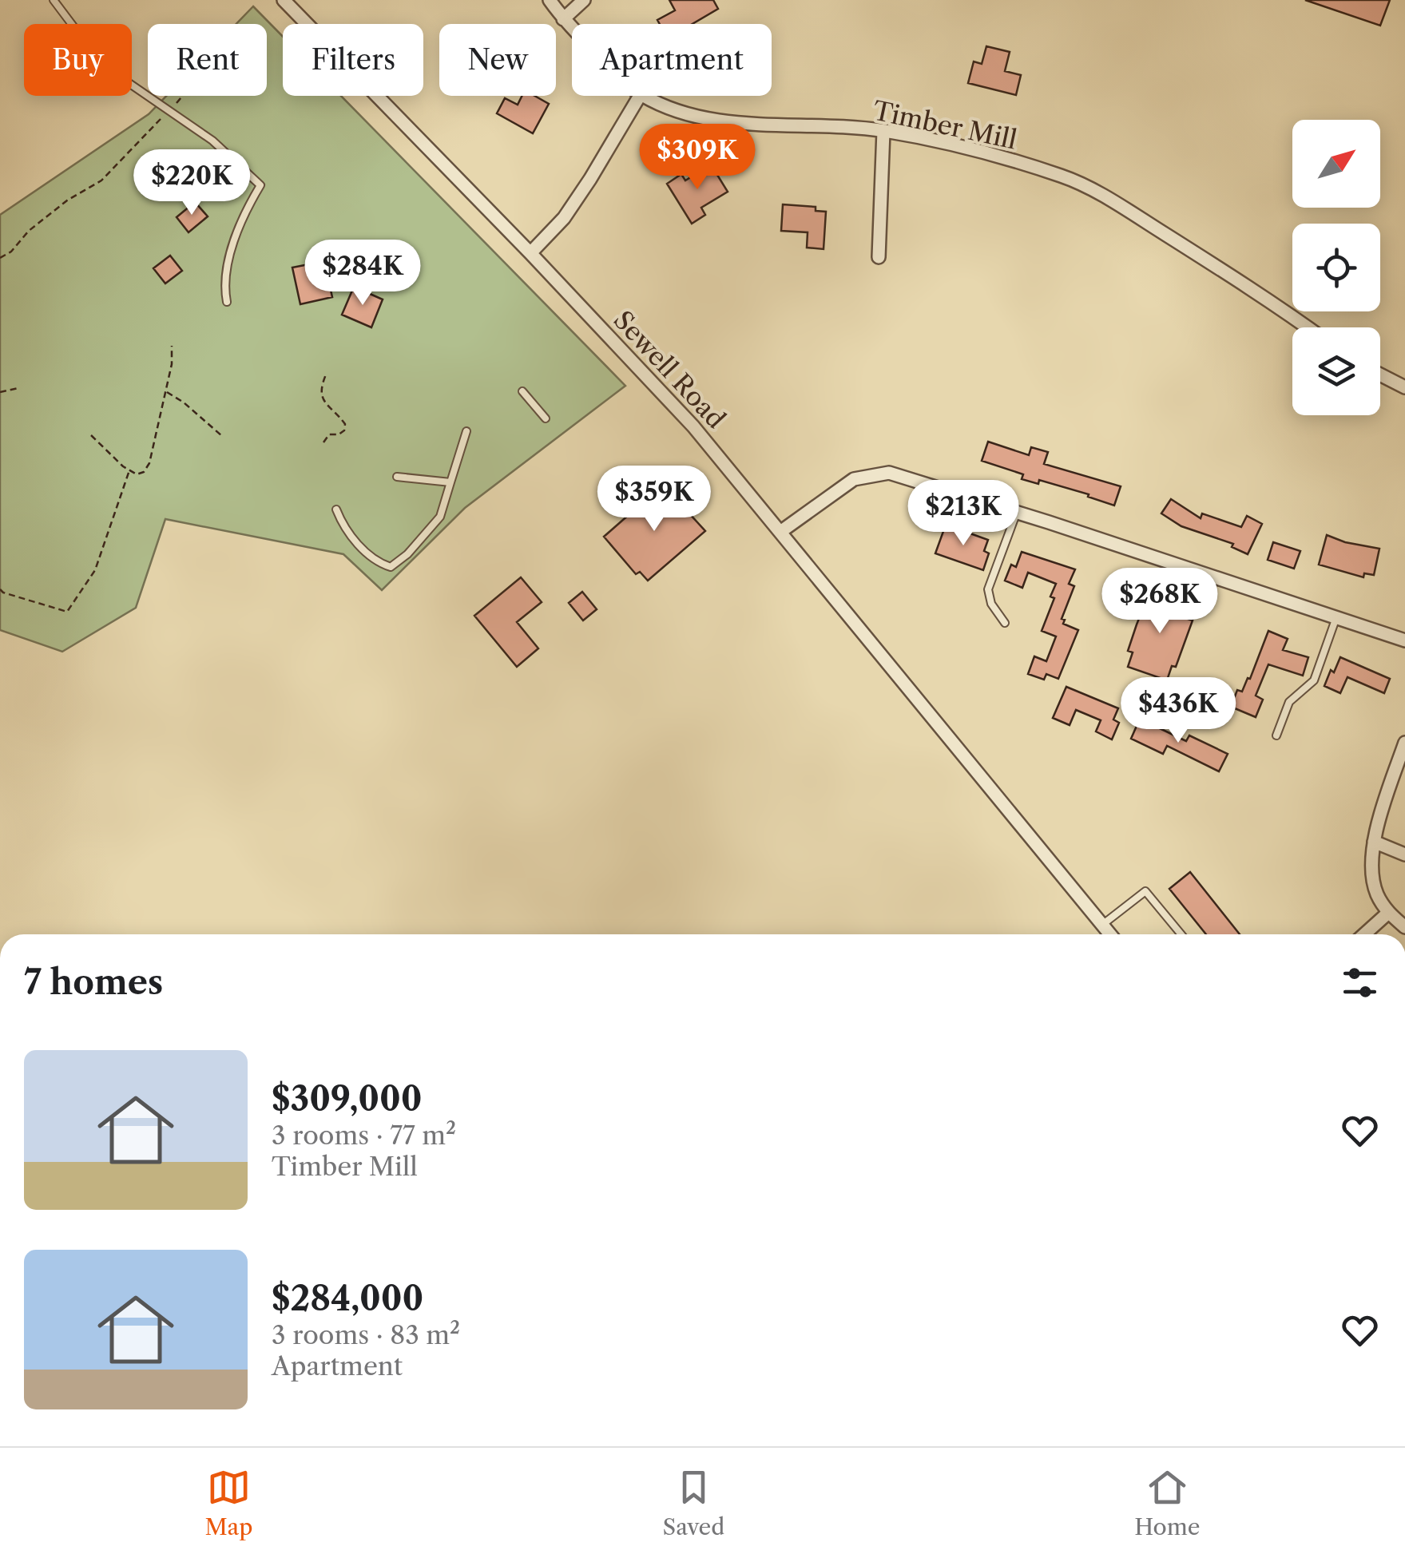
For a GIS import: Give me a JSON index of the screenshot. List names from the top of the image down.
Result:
{
  "streets": {
    "street": ["Timber Mill", "Sewell Road"]
  },
  "north": "top right",
  "page": {
    "chip": [
      "Buy",
      "Rent",
      "Filters",
      "New",
      "Apartment"
    ],
    "price": [
      "$309K",
      "$220K",
      "$284K",
      "$359K",
      "$213K",
      "$268K",
      "$436K"
    ],
    "heading": "7 homes",
    "list": [
      {
        "name": "$309,000",
        "note": "3 rooms · 77 m² · Timber Mill"
      },
      {
        "name": "$284,000",
        "note": "3 rooms · 83 m² · Apartment"
      }
    ],
    "tabs": ["Map", "Saved", "Home"]
  }
}
